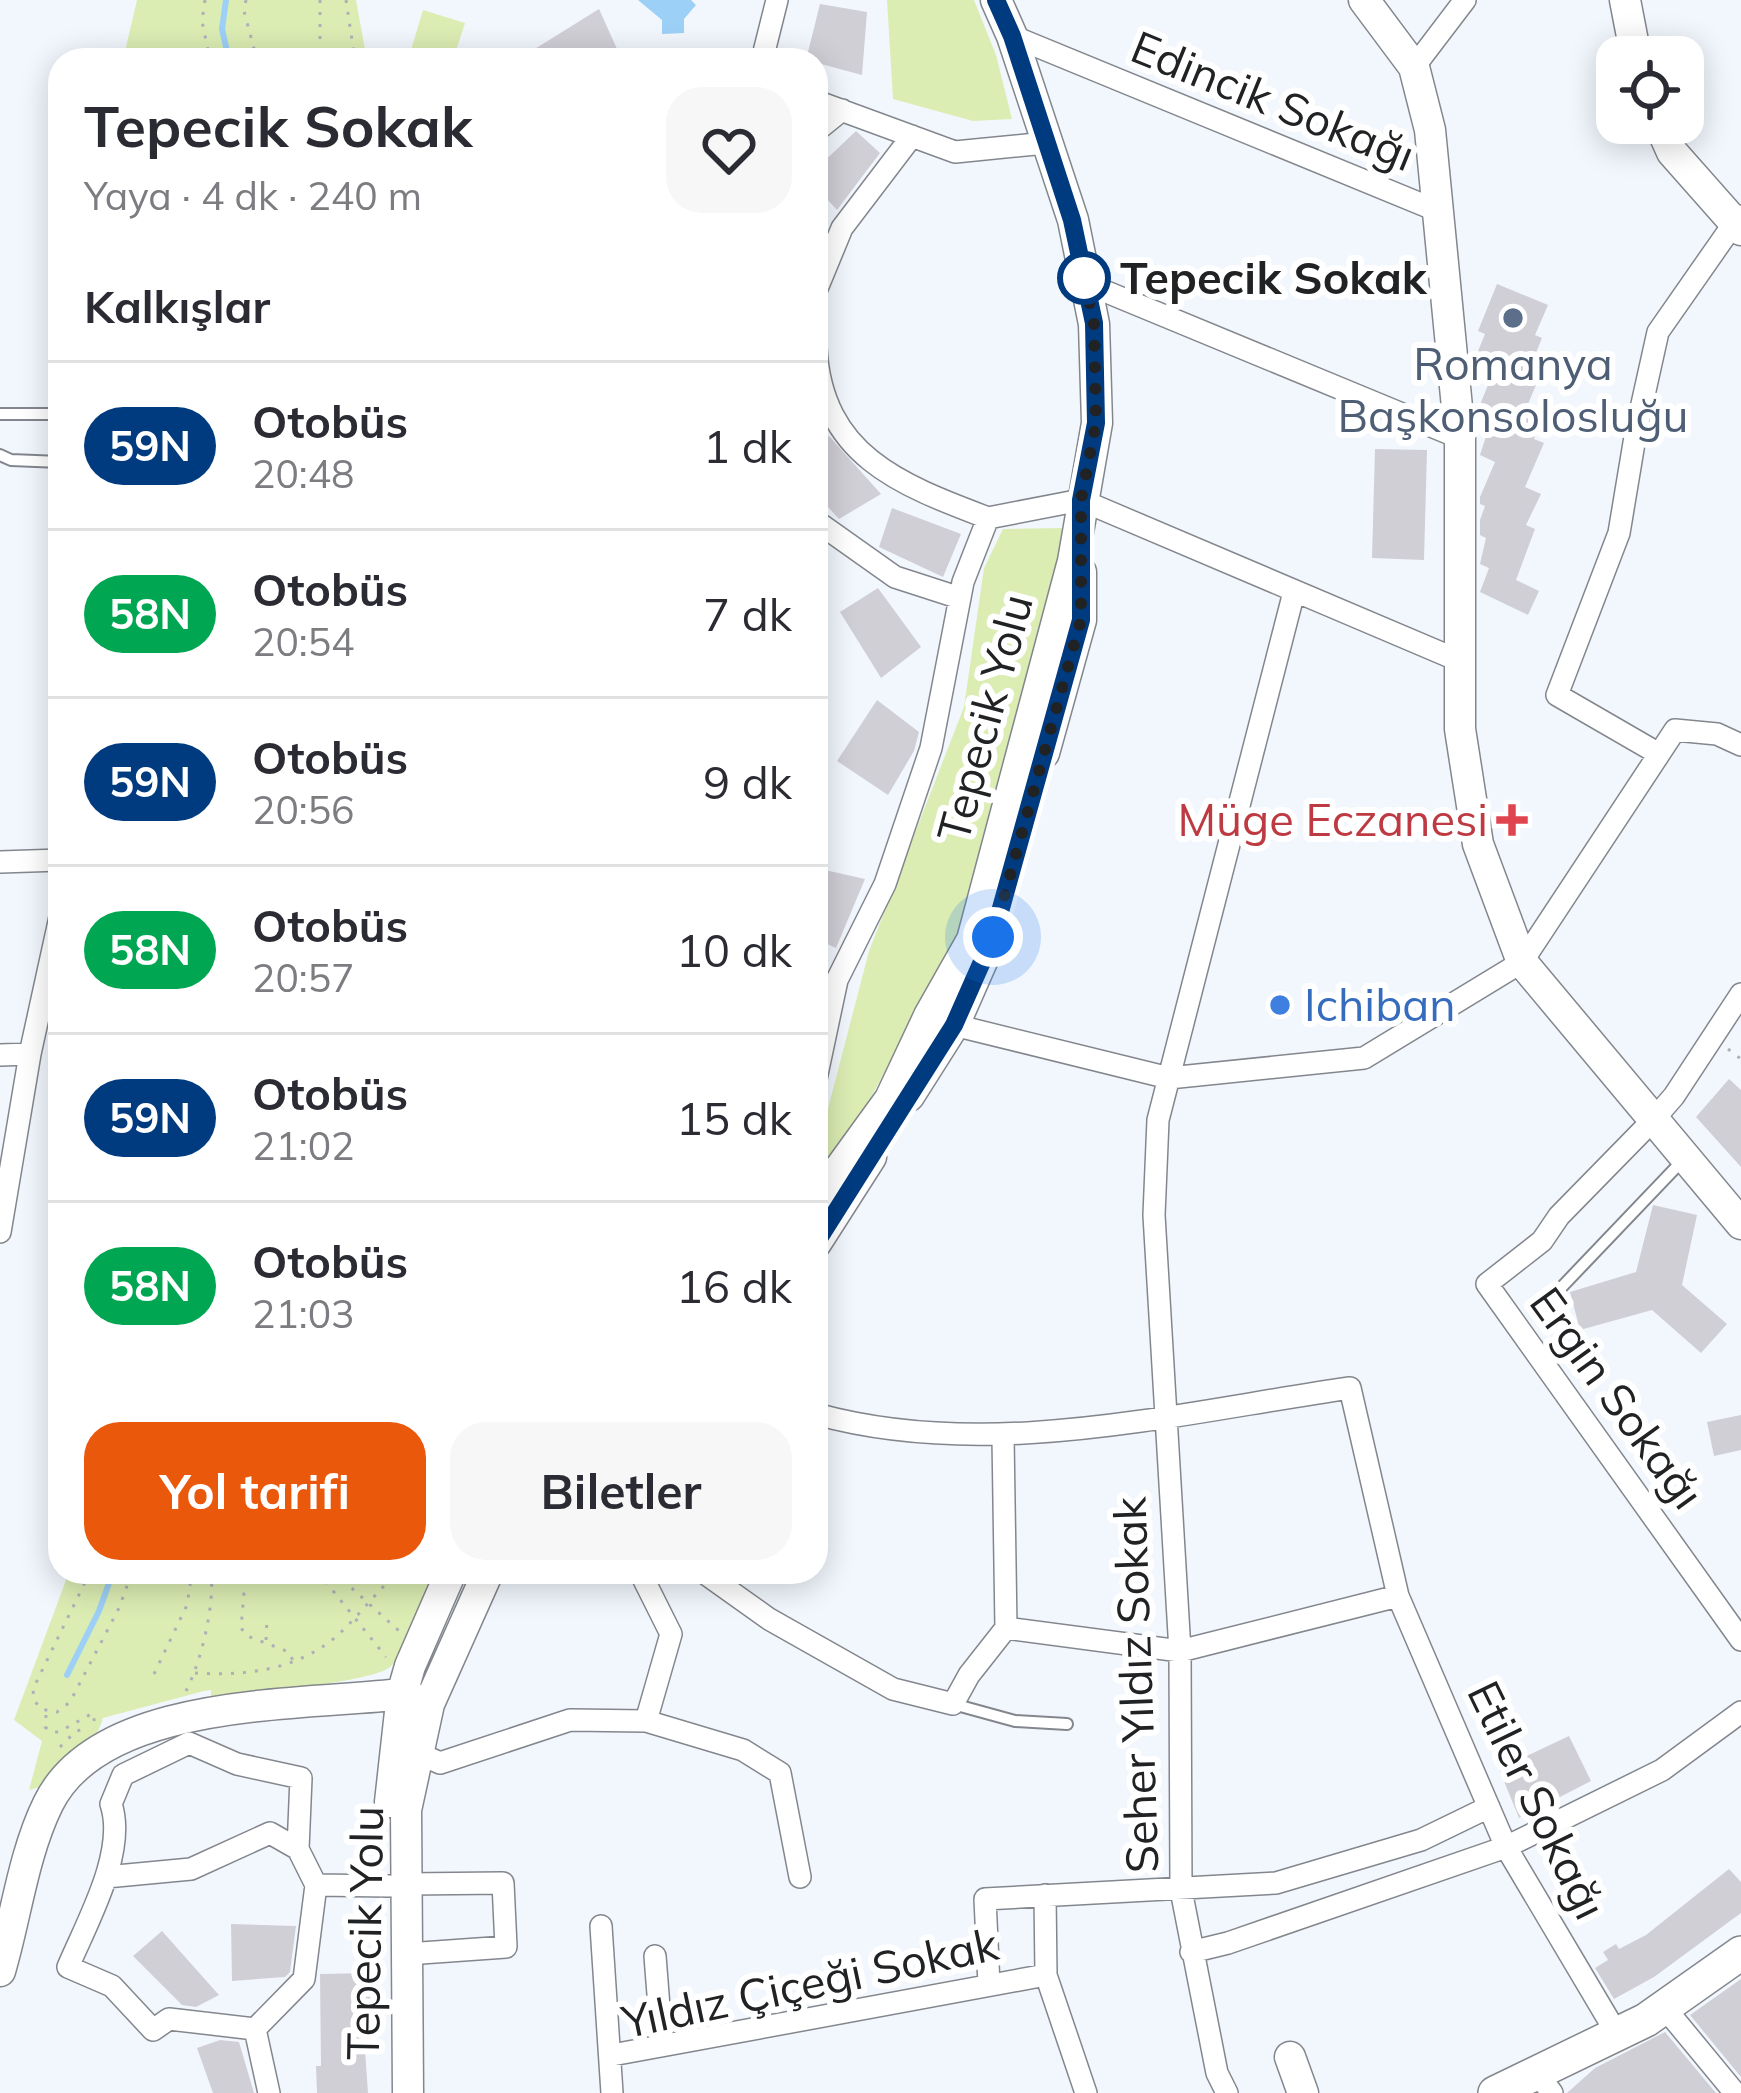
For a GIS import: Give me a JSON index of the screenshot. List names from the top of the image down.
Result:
{
  "streets": {
    "main road": ["Tepecik Yolu"],
    "street": [
      "Edincik Sokağı",
      "Ergin Sokağı",
      "Seher Yıldız Sokak",
      "Etiler Sokağı",
      "Yıldız Çiçeği Sokak"
    ]
  },
  "crossings": [
    ["Edincik Sokağı", "Tepecik Yolu"],
    ["Seher Yıldız Sokak", "Etiler Sokağı"]
  ],
  "places": {
    "other": ["Tepecik Sokak", "Romanya Başkonsolosluğu", "Ichiban"],
    "health": ["Müge Eczanesi"]
  },
  "lines": ["bus line 59N"],
  "page": {
    "heading": [
      ["Tepecik Sokak", "Yaya · 4 dk · 240 m"],
      "Kalkışlar"
    ],
    "list": [
      {
        "mark": "59N",
        "name": "Otobüs",
        "note": "20:48",
        "value": "1 dk"
      },
      {
        "mark": "58N",
        "name": "Otobüs",
        "note": "20:54",
        "value": "7 dk"
      },
      {
        "mark": "59N",
        "name": "Otobüs",
        "note": "20:56",
        "value": "9 dk"
      },
      {
        "mark": "58N",
        "name": "Otobüs",
        "note": "20:57",
        "value": "10 dk"
      },
      {
        "mark": "59N",
        "name": "Otobüs",
        "note": "21:02",
        "value": "15 dk"
      },
      {
        "mark": "58N",
        "name": "Otobüs",
        "note": "21:03",
        "value": "16 dk"
      }
    ],
    "buttons": ["Yol tarifi", "Biletler"]
  }
}
